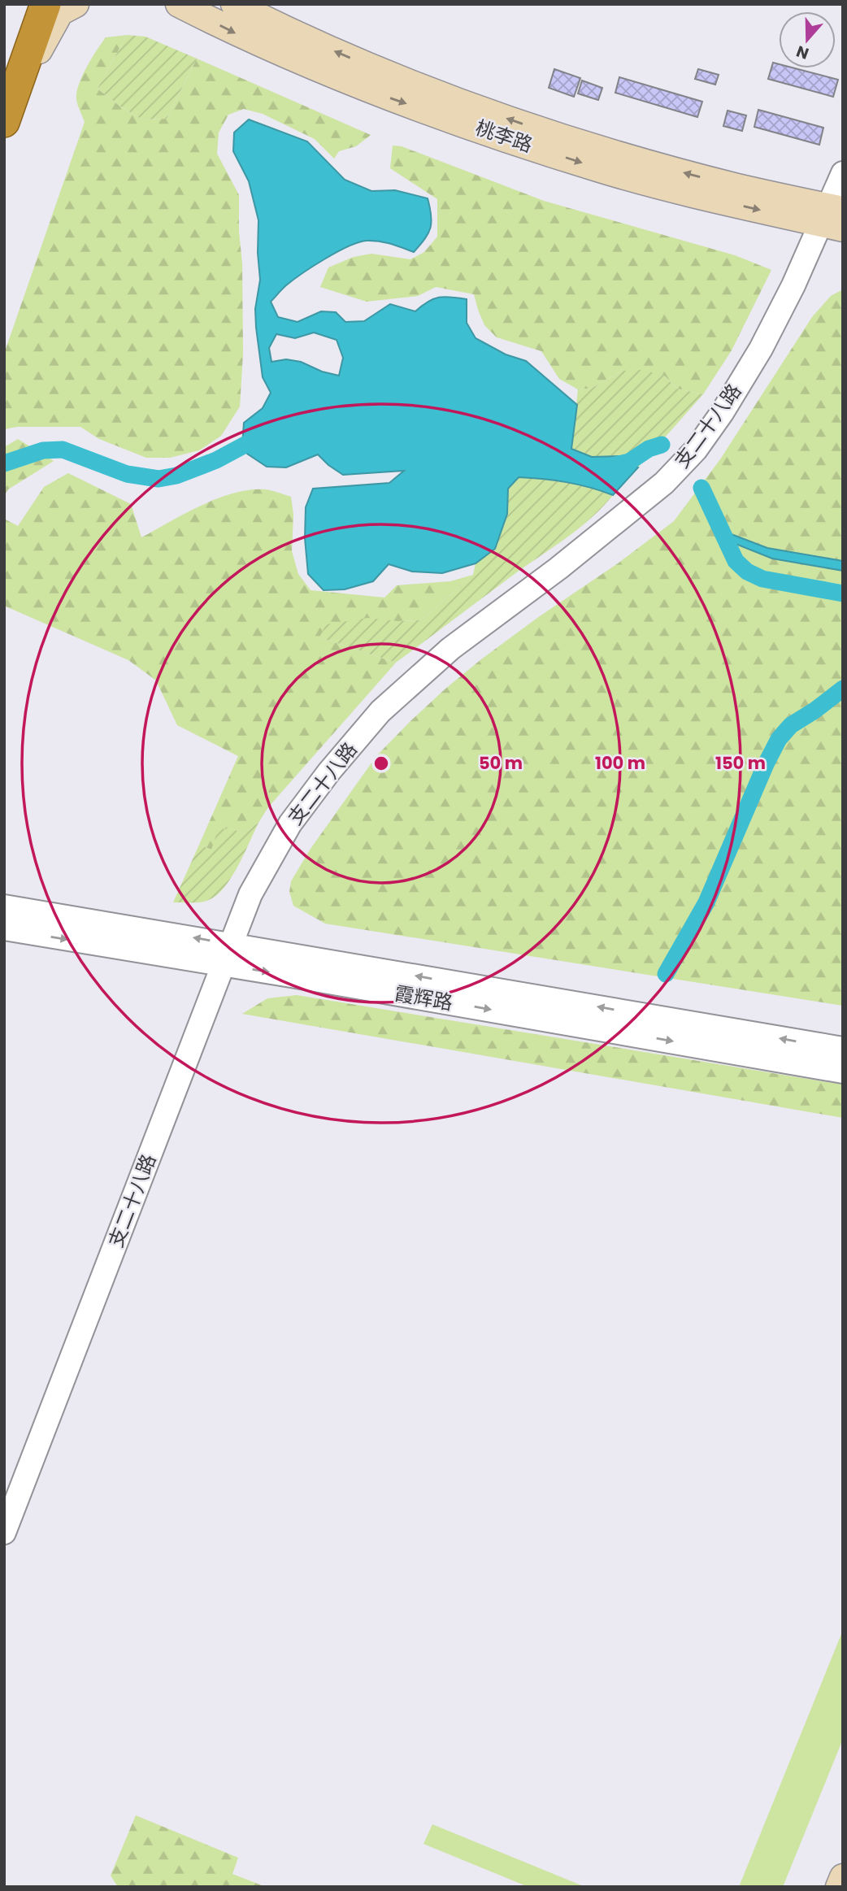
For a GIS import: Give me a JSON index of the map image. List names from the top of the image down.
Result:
{
  "streets": {
    "main road": ["桃李路"],
    "street": ["支二十八路", "霞辉路"]
  },
  "crossings": [
    ["桃李路", "支二十八路"],
    ["支二十八路", "霞辉路"]
  ],
  "north": "bottom",
  "rings": ["50 m", "100 m", "150 m"]
}
